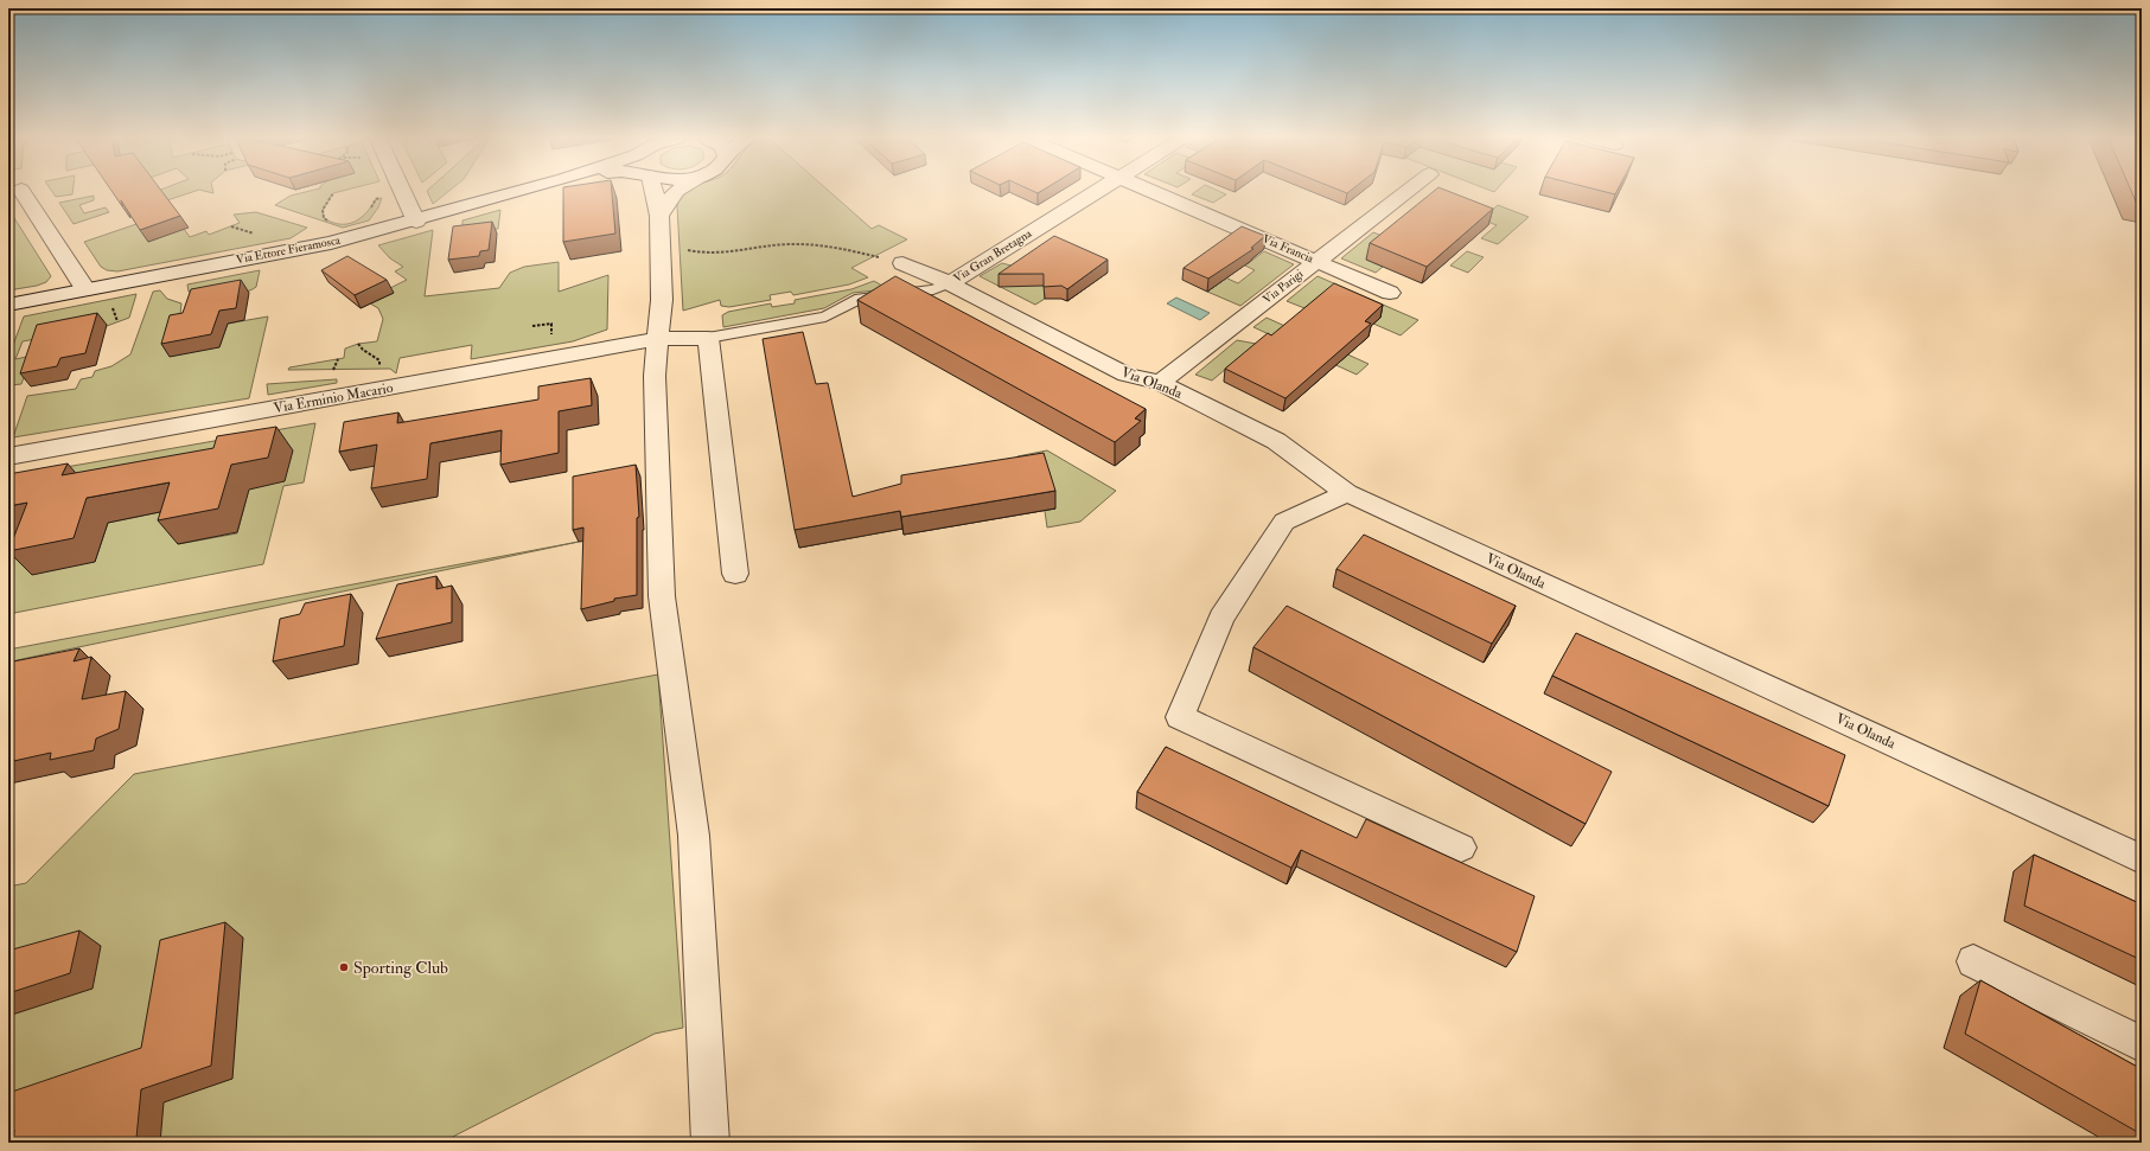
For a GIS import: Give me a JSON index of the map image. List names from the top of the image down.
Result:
{
  "streets": {
    "street": [
      "Via Francia",
      "Via Ettore Fieramosca",
      "Via Gran Bretagna",
      "Via Parigi",
      "Via Olanda",
      "Via Erminio Macario"
    ]
  },
  "crossings": [
    ["Via Francia", "Via Parigi"],
    ["Via Gran Bretagna", "Via Olanda"],
    ["Via Parigi", "Via Olanda"]
  ],
  "places": ["Sporting Club"]
}
